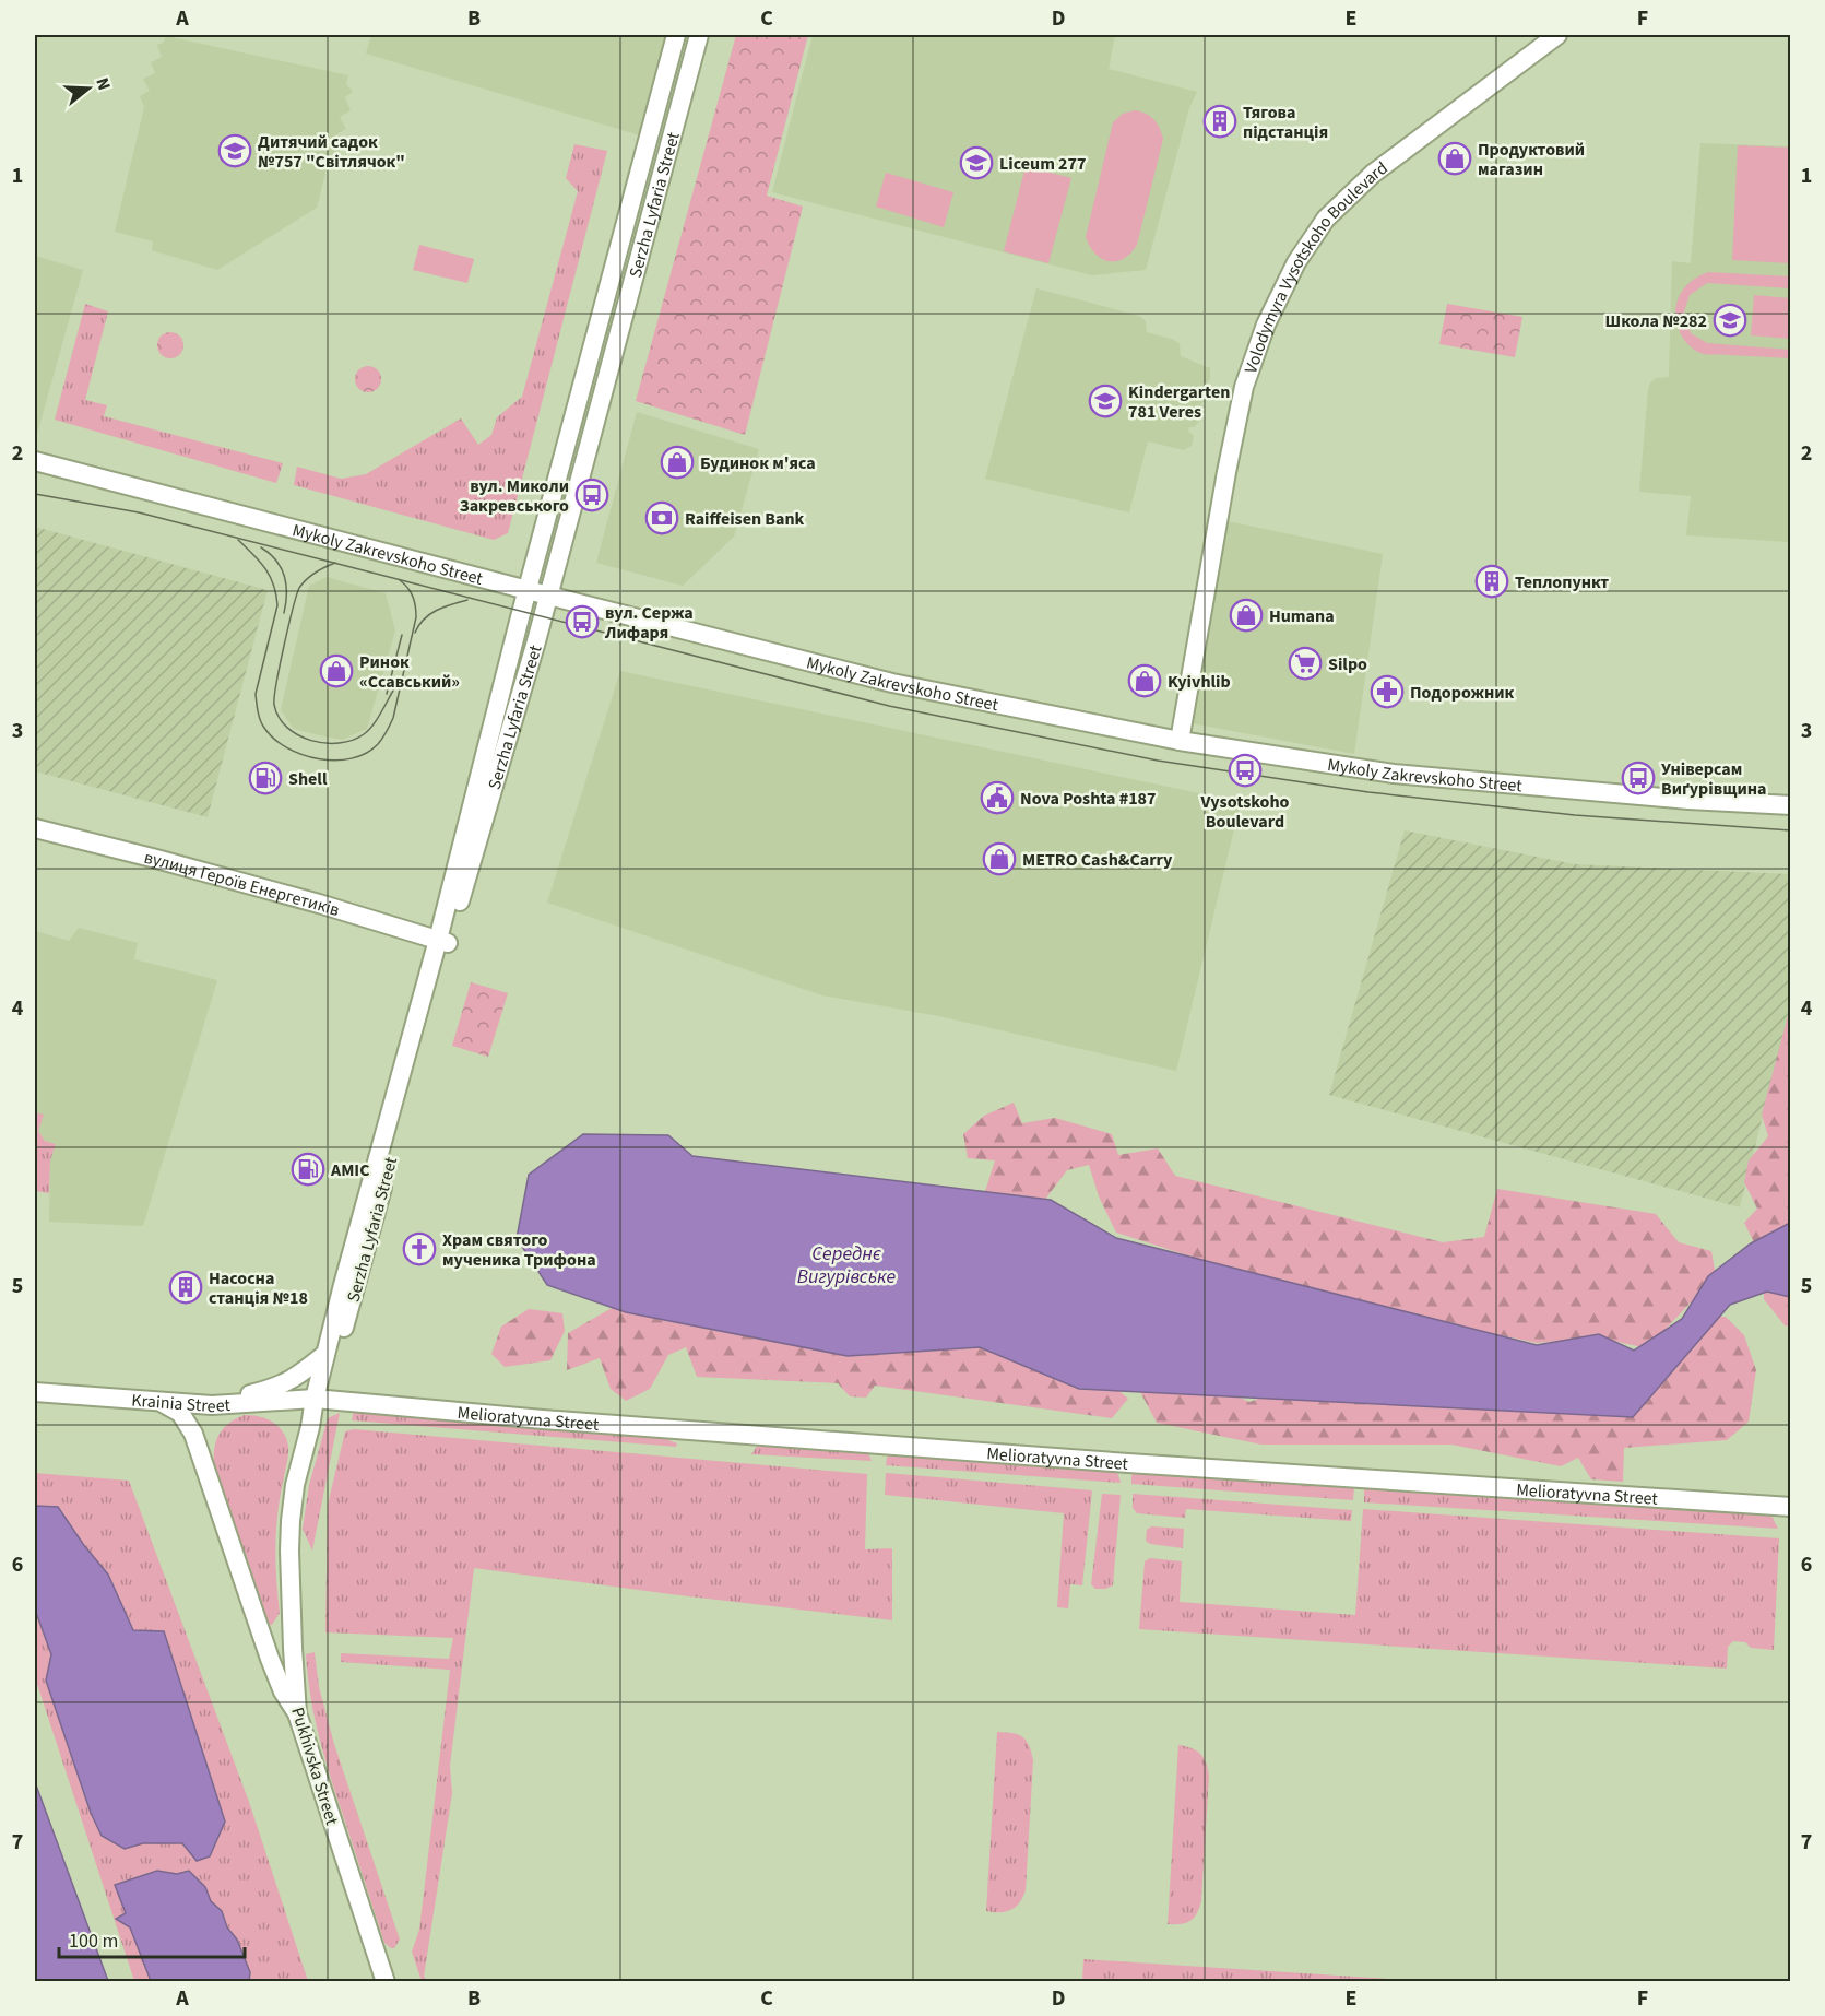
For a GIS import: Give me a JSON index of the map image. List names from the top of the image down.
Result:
{
  "streets": {
    "street": [
      "Serzha Lyfaria Street",
      "Volodymyra Vysotskoho Boulevard",
      "Mykoly Zakrevskoho Street",
      "вулиця Героїв Енергетиків",
      "Krainia Street",
      "Melioratyvna Street",
      "Pukhivska Street"
    ]
  },
  "crossings": [
    ["Serzha Lyfaria Street", "Mykoly Zakrevskoho Street"],
    ["Serzha Lyfaria Street", "вулиця Героїв Енергетиків"],
    ["Serzha Lyfaria Street", "Krainia Street"],
    ["Serzha Lyfaria Street", "Melioratyvna Street"],
    ["Serzha Lyfaria Street", "Pukhivska Street"],
    ["Volodymyra Vysotskoho Boulevard", "Mykoly Zakrevskoho Street"],
    ["Krainia Street", "Melioratyvna Street"],
    ["Krainia Street", "Pukhivska Street"],
    ["Melioratyvna Street", "Pukhivska Street"]
  ],
  "water": ["Середнє Вигурівське"],
  "places": {
    "building": ["Тягова пiдстанцiя", "Теплопункт", "Насосна станція №18"],
    "school or university": [
      "Дитячий садок №757 \"Світлячок\"",
      "Liceum 277",
      "Школа №282",
      "Kindergarten 781 Veres"
    ],
    "shop": [
      "Продуктовий магазин",
      "Будинок м'яса",
      "Humana",
      "Ринок «Ссавський»",
      "Kyivhlib",
      "METRO Cash&Carry"
    ],
    "bus stop": [
      "вул. Миколи Закревського",
      "вул. Сержа Лифаря",
      "Vysotskoho Boulevard",
      "Універсам Виґурівщина"
    ],
    "bank": ["Raiffeisen Bank"],
    "supermarket": ["Silpo"],
    "pharmacy": ["Подорожник"],
    "fuel station": ["Shell", "AMIC"],
    "public building": ["Nova Poshta #187"],
    "church": ["Храм святого мученика Трифона"]
  },
  "scale_bar": "100 m",
  "north": "right",
  "grid": {
    "columns": [
      "A",
      "B",
      "C",
      "D",
      "E",
      "F"
    ],
    "rows": [
      "1",
      "2",
      "3",
      "4",
      "5",
      "6",
      "7"
    ]
  }
}
